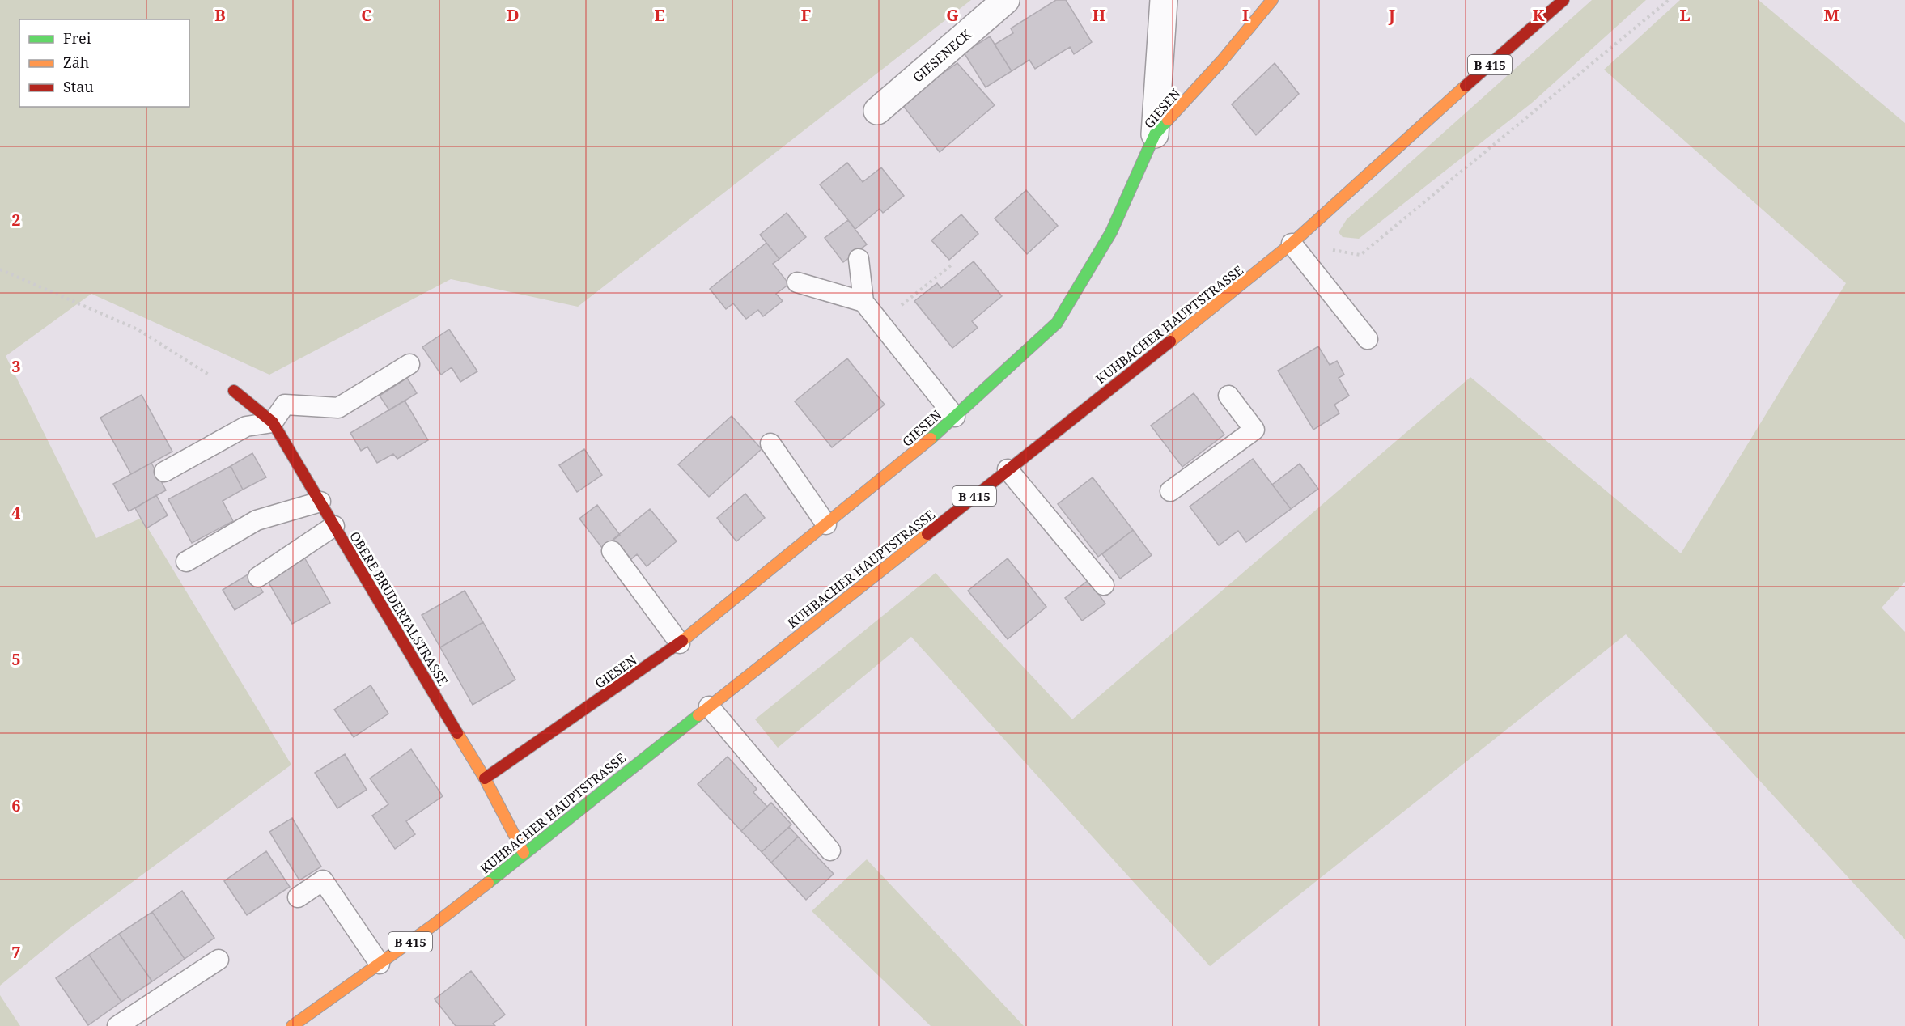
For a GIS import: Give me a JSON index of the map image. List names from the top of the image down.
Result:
{
  "streets": {
    "street": [
      "GIESENECK",
      "B 415",
      "GIESEN",
      "KUHBACHER HAUPTSTRASSE",
      "OBERE BRUDERTALSTRASSE"
    ]
  },
  "crossings": [
    ["GIESEN", "OBERE BRUDERTALSTRASSE"],
    ["KUHBACHER HAUPTSTRASSE", "OBERE BRUDERTALSTRASSE"]
  ],
  "legend": ["Frei", "Zäh", "Stau"],
  "grid": {
    "columns": [
      "B",
      "C",
      "D",
      "E",
      "F",
      "G",
      "H",
      "I",
      "J",
      "K",
      "L",
      "M"
    ],
    "rows": [
      "2",
      "3",
      "4",
      "5",
      "6",
      "7"
    ]
  }
}
